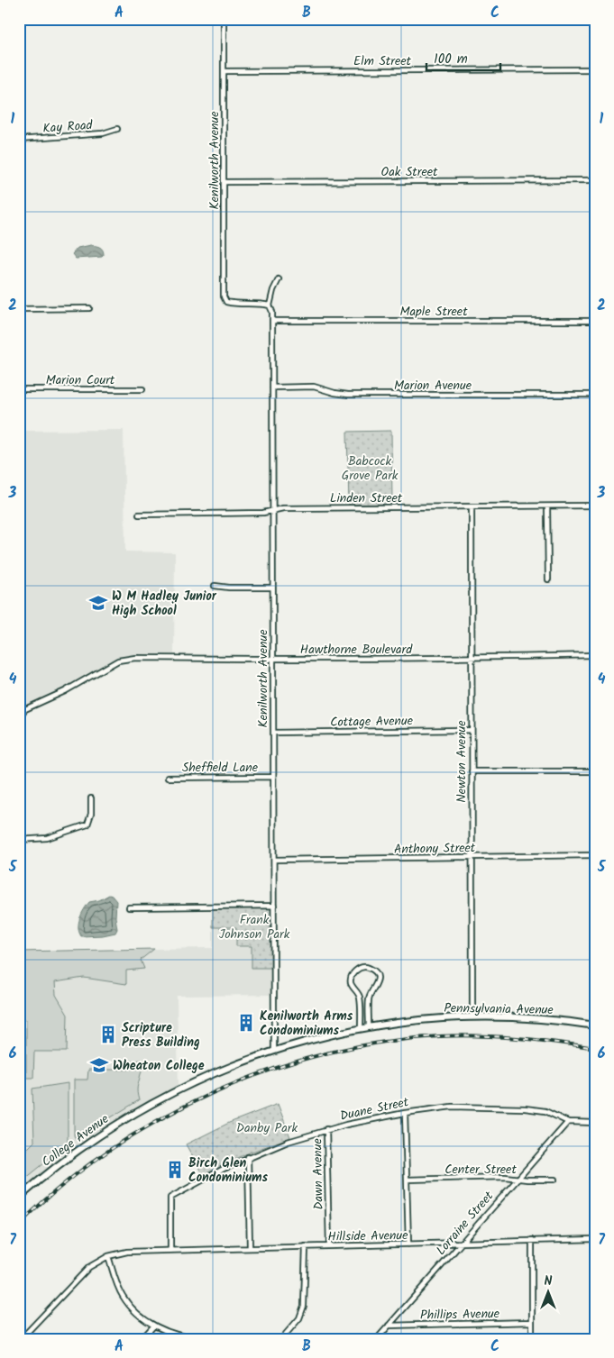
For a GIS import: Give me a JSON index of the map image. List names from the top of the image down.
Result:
{
  "streets": {
    "street": [
      "Elm Street",
      "Kay Road",
      "Kenilworth Avenue",
      "Oak Street",
      "Maple Street",
      "Marion Court",
      "Marion Avenue",
      "Linden Street",
      "Hawthorne Boulevard",
      "Cottage Avenue",
      "Newton Avenue",
      "Sheffield Lane",
      "Anthony Street",
      "Pennsylvania Avenue",
      "Duane Street",
      "College Avenue",
      "Center Street",
      "Dawn Avenue",
      "Lorraine Street",
      "Hillside Avenue",
      "Phillips Avenue"
    ]
  },
  "crossings": [
    ["Elm Street", "Kenilworth Avenue"],
    ["Kenilworth Avenue", "Oak Street"],
    ["Kenilworth Avenue", "Maple Street"],
    ["Kenilworth Avenue", "Marion Avenue"],
    ["Kenilworth Avenue", "Linden Street"],
    ["Kenilworth Avenue", "Hawthorne Boulevard"],
    ["Kenilworth Avenue", "Cottage Avenue"],
    ["Kenilworth Avenue", "Sheffield Lane"],
    ["Kenilworth Avenue", "Anthony Street"],
    ["Kenilworth Avenue", "Pennsylvania Avenue"],
    ["Linden Street", "Newton Avenue"],
    ["Hawthorne Boulevard", "Newton Avenue"],
    ["Cottage Avenue", "Newton Avenue"],
    ["Newton Avenue", "Anthony Street"],
    ["Newton Avenue", "Pennsylvania Avenue"],
    ["Pennsylvania Avenue", "College Avenue"],
    ["Duane Street", "Dawn Avenue"],
    ["Duane Street", "Lorraine Street"],
    ["Duane Street", "Hillside Avenue"],
    ["Center Street", "Lorraine Street"],
    ["Dawn Avenue", "Hillside Avenue"],
    ["Lorraine Street", "Hillside Avenue"],
    ["Lorraine Street", "Phillips Avenue"]
  ],
  "parks": ["Babcock Grove Park", "Frank Johnson Park", "Danby Park"],
  "places": {
    "school or university": ["W M Hadley Junior High School", "Wheaton College"],
    "building": ["Kenilworth Arms Condominiums", "Scripture Press Building", "Birch Glen Condominiums"]
  },
  "scale_bar": "100 m",
  "north": "top",
  "grid": {
    "columns": ["A", "B", "C"],
    "rows": [
      "1",
      "2",
      "3",
      "4",
      "5",
      "6",
      "7"
    ]
  }
}
